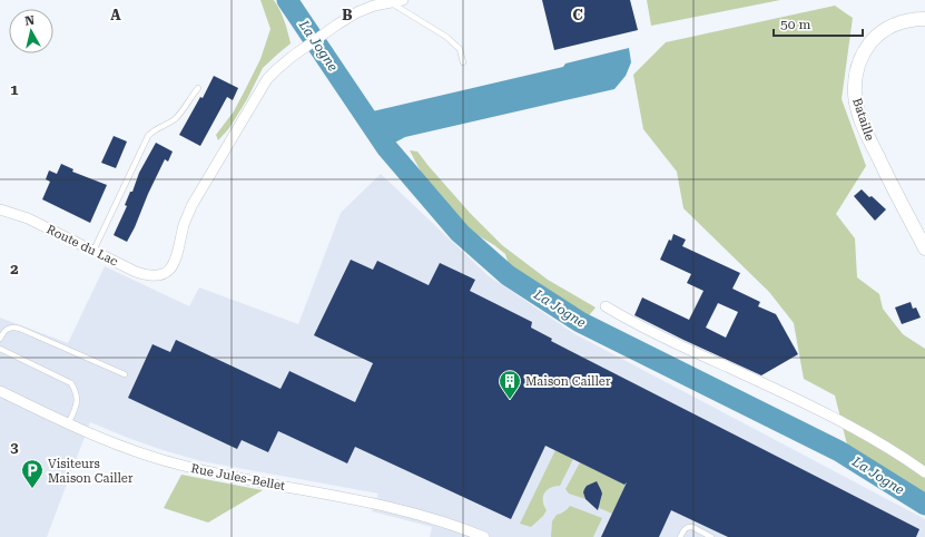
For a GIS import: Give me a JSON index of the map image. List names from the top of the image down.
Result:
{
  "streets": {
    "main road": ["Bataille"],
    "street": ["Route du Lac", "Rue Jules-Bellet"]
  },
  "water": ["La Jogne"],
  "places": {
    "building": ["Maison Cailler"],
    "parking": ["Visiteurs Maison Cailler"]
  },
  "scale_bar": "50 m",
  "north": "top",
  "grid": {
    "columns": ["A", "B", "C"],
    "rows": ["1", "2", "3"]
  }
}
